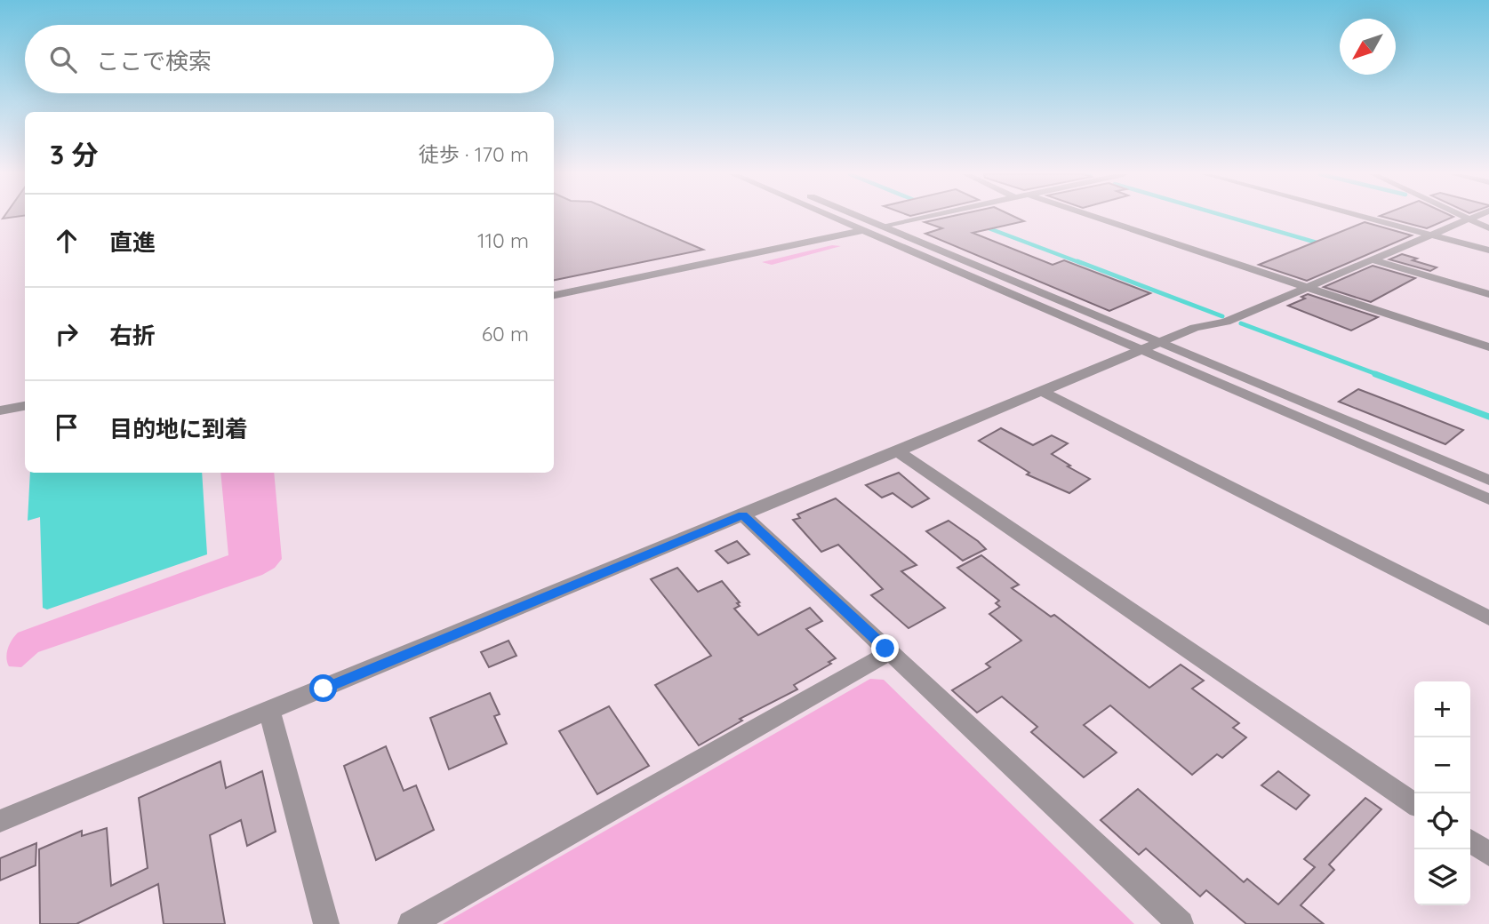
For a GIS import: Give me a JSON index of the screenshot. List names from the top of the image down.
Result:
{
  "north": "bottom left",
  "page": {
    "search": "ここで検索",
    "heading": ["3 分", "徒歩 · 170 m"],
    "list": [
      ["直進", "110 m"],
      ["右折", "60 m"],
      "目的地に到着"
    ],
    "map_buttons": ["+", "−"]
  }
}
